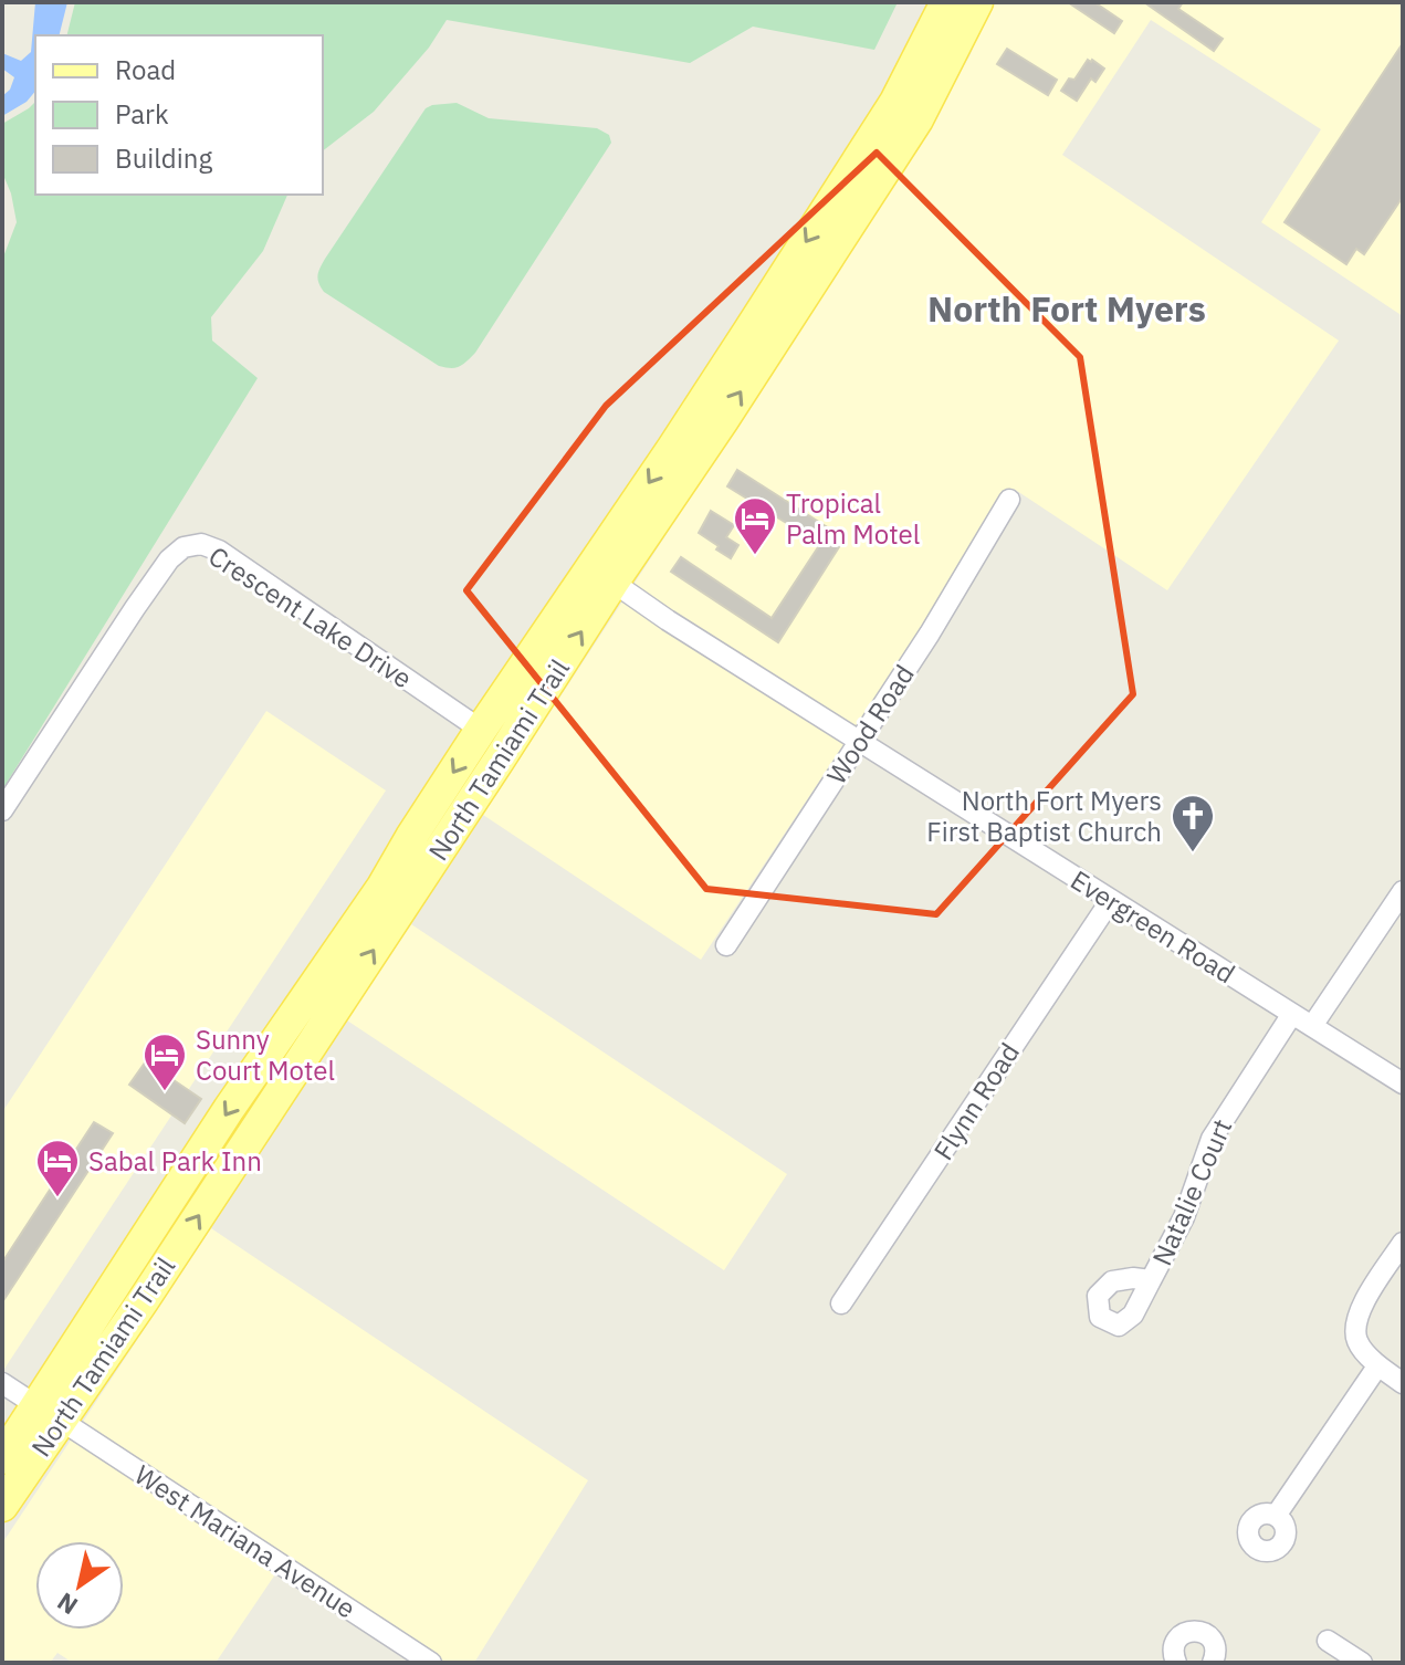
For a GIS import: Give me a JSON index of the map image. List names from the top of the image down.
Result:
{
  "streets": {
    "main road": ["North Tamiami Trail"],
    "street": [
      "Crescent Lake Drive",
      "Wood Road",
      "Evergreen Road",
      "Flynn Road",
      "Natalie Court",
      "West Mariana Avenue"
    ]
  },
  "crossings": [
    ["Crescent Lake Drive", "North Tamiami Trail"],
    ["Wood Road", "Evergreen Road"],
    ["North Tamiami Trail", "Evergreen Road"],
    ["North Tamiami Trail", "West Mariana Avenue"],
    ["Evergreen Road", "Flynn Road"],
    ["Evergreen Road", "Natalie Court"]
  ],
  "districts": ["North Fort Myers"],
  "places": {
    "hotel": ["Tropical Palm Motel", "Sunny Court Motel", "Sabal Park Inn"],
    "church": ["North Fort Myers First Baptist Church"]
  },
  "legend": ["Road", "Park", "Building"],
  "north": "bottom left"
}
